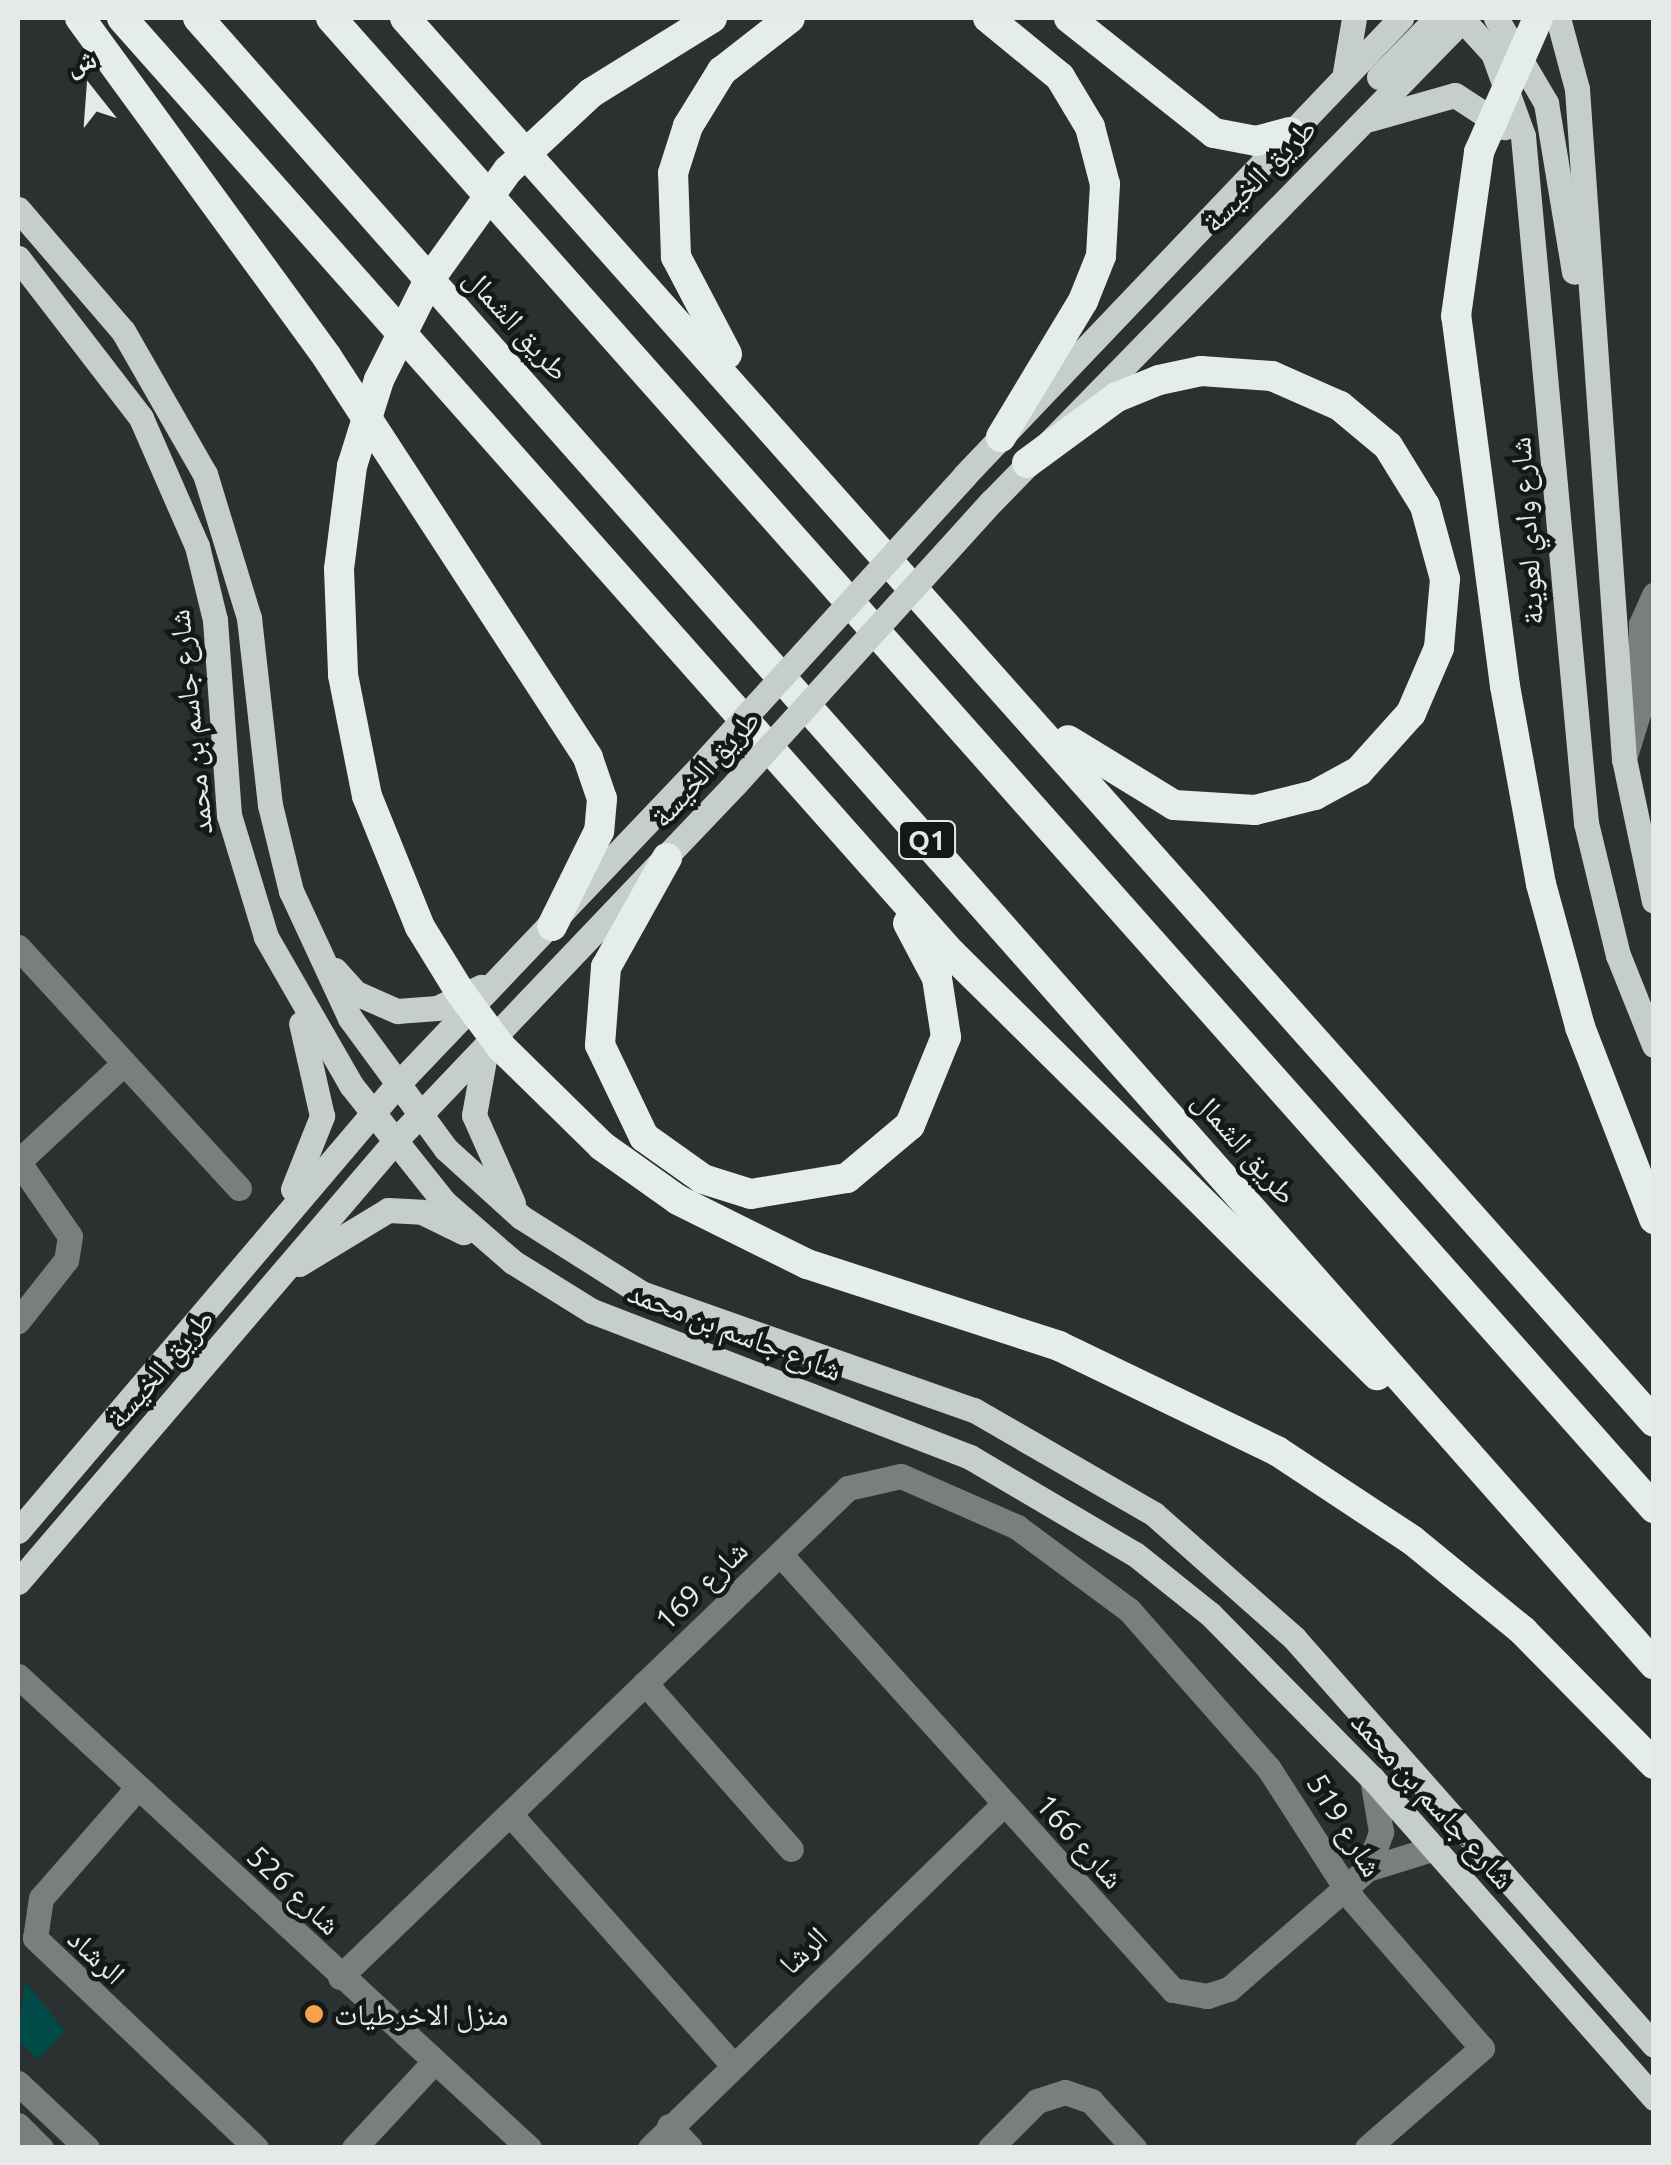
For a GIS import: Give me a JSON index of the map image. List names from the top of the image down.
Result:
{
  "streets": {
    "highway": ["طريق الشمال", "Q1"],
    "main road": ["طريق الخيسة", "شارع وادي لعوينة", "شارع جاسم بن محمد"],
    "street": [
      "شارع 169",
      "شارع 519",
      "شارع 166",
      "شارع 526",
      "الرشا",
      "الرشاد"
    ]
  },
  "crossings": [
    ["طريق الخيسة", "شارع وادي لعوينة"],
    ["طريق الخيسة", "شارع جاسم بن محمد"],
    ["شارع جاسم بن محمد", "شارع 166"],
    ["شارع 169", "شارع 519"],
    ["شارع 169", "شارع 166"],
    ["شارع 169", "شارع 526"],
    ["شارع 519", "شارع 166"],
    ["شارع 166", "الرشا"],
    ["شارع 526", "الرشاد"]
  ],
  "places": ["منزل الاخرطيات"],
  "north": "top"
}
